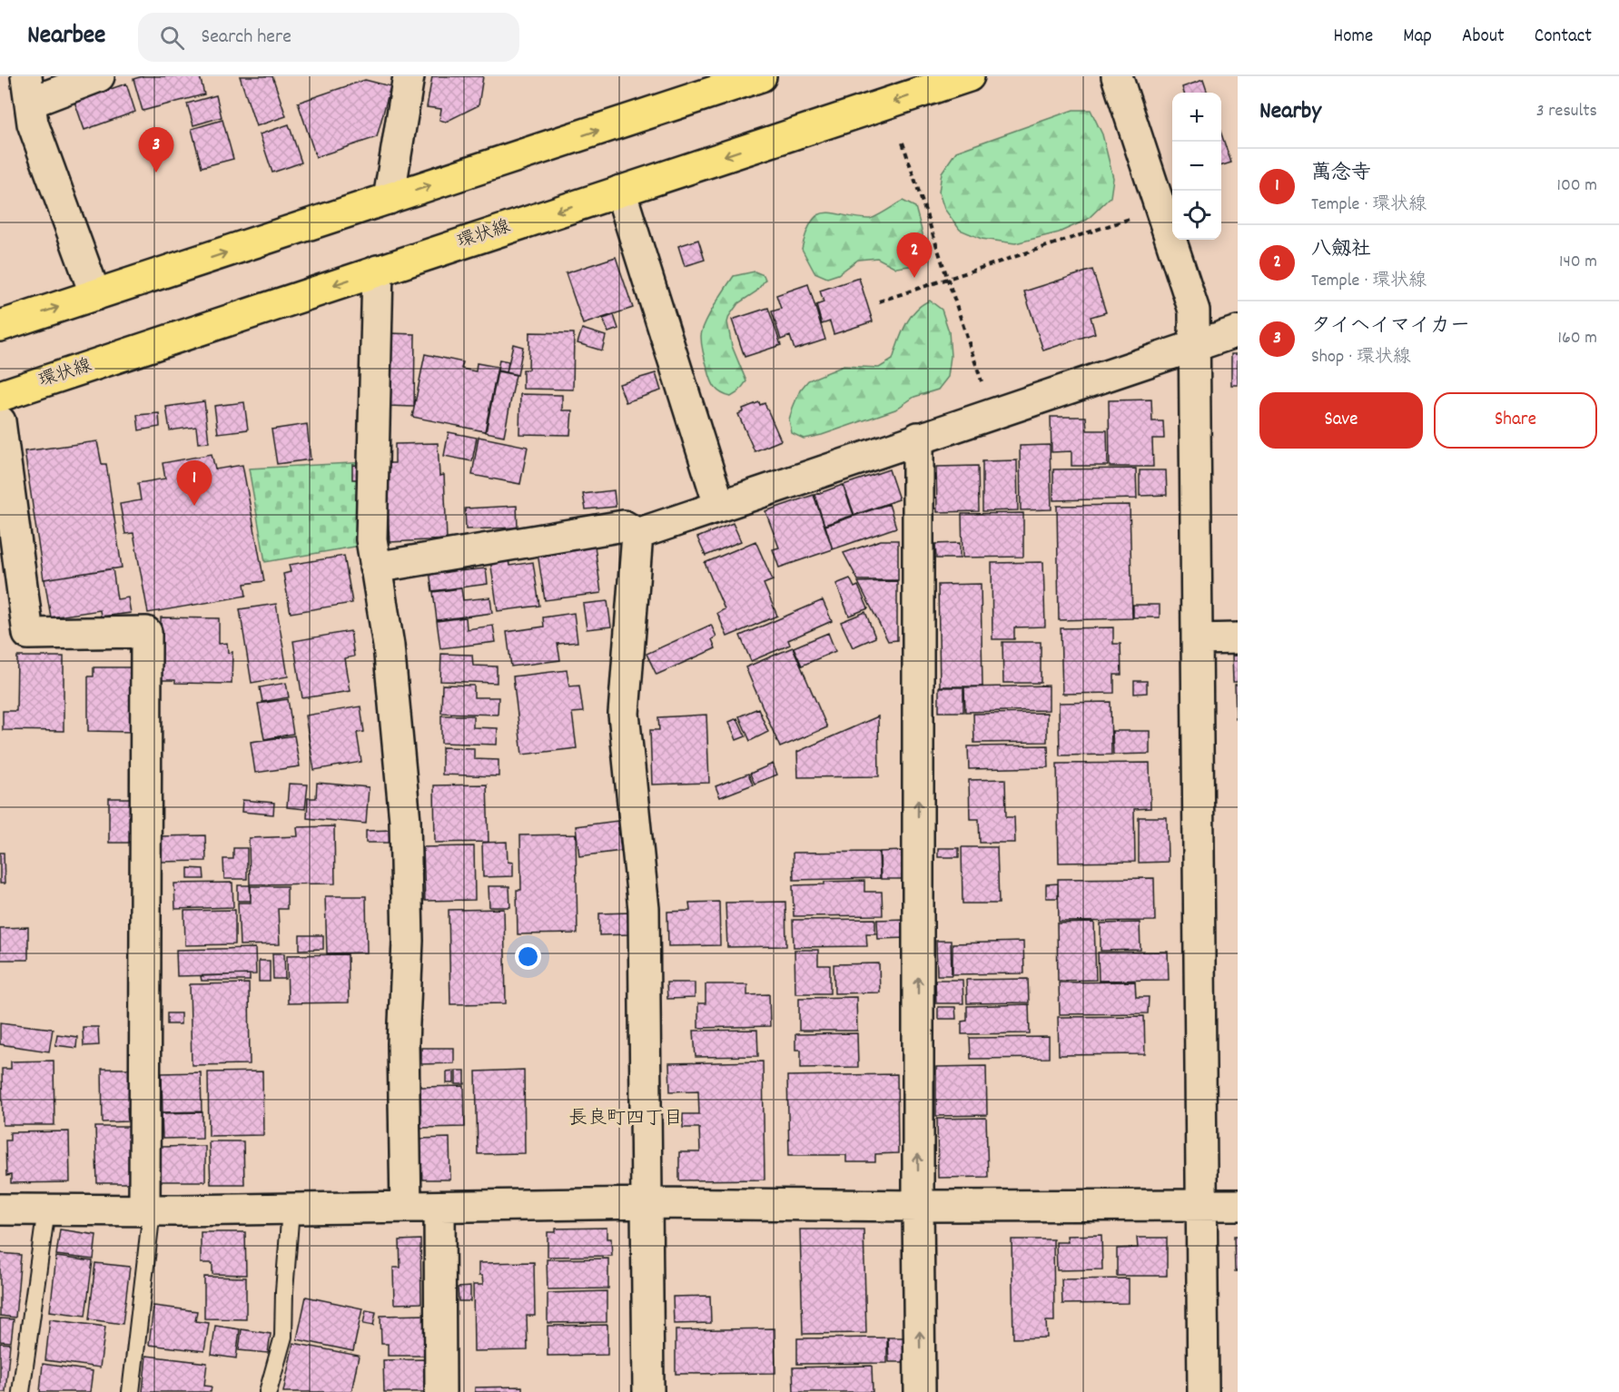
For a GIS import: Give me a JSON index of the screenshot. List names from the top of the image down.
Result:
{
  "streets": {
    "main road": ["環状線"]
  },
  "districts": ["長良町四丁目"],
  "page": {
    "header": "Nearbee",
    "search": "Search here",
    "nav": [
      "Home",
      "Map",
      "About",
      "Contact"
    ],
    "heading": ["Nearby", "3 results"],
    "map_buttons": ["+", "−"],
    "pins": ["3", "2", "1"],
    "list": [
      {
        "mark": "1",
        "name": "萬念寺",
        "note": "Temple · 環状線",
        "value": "100 m"
      },
      {
        "mark": "2",
        "name": "八劔社",
        "note": "Temple · 環状線",
        "value": "140 m"
      },
      {
        "mark": "3",
        "name": "タイヘイマイカー",
        "note": "Shop · 環状線",
        "value": "160 m"
      }
    ],
    "buttons": ["Save", "Share"]
  }
}
